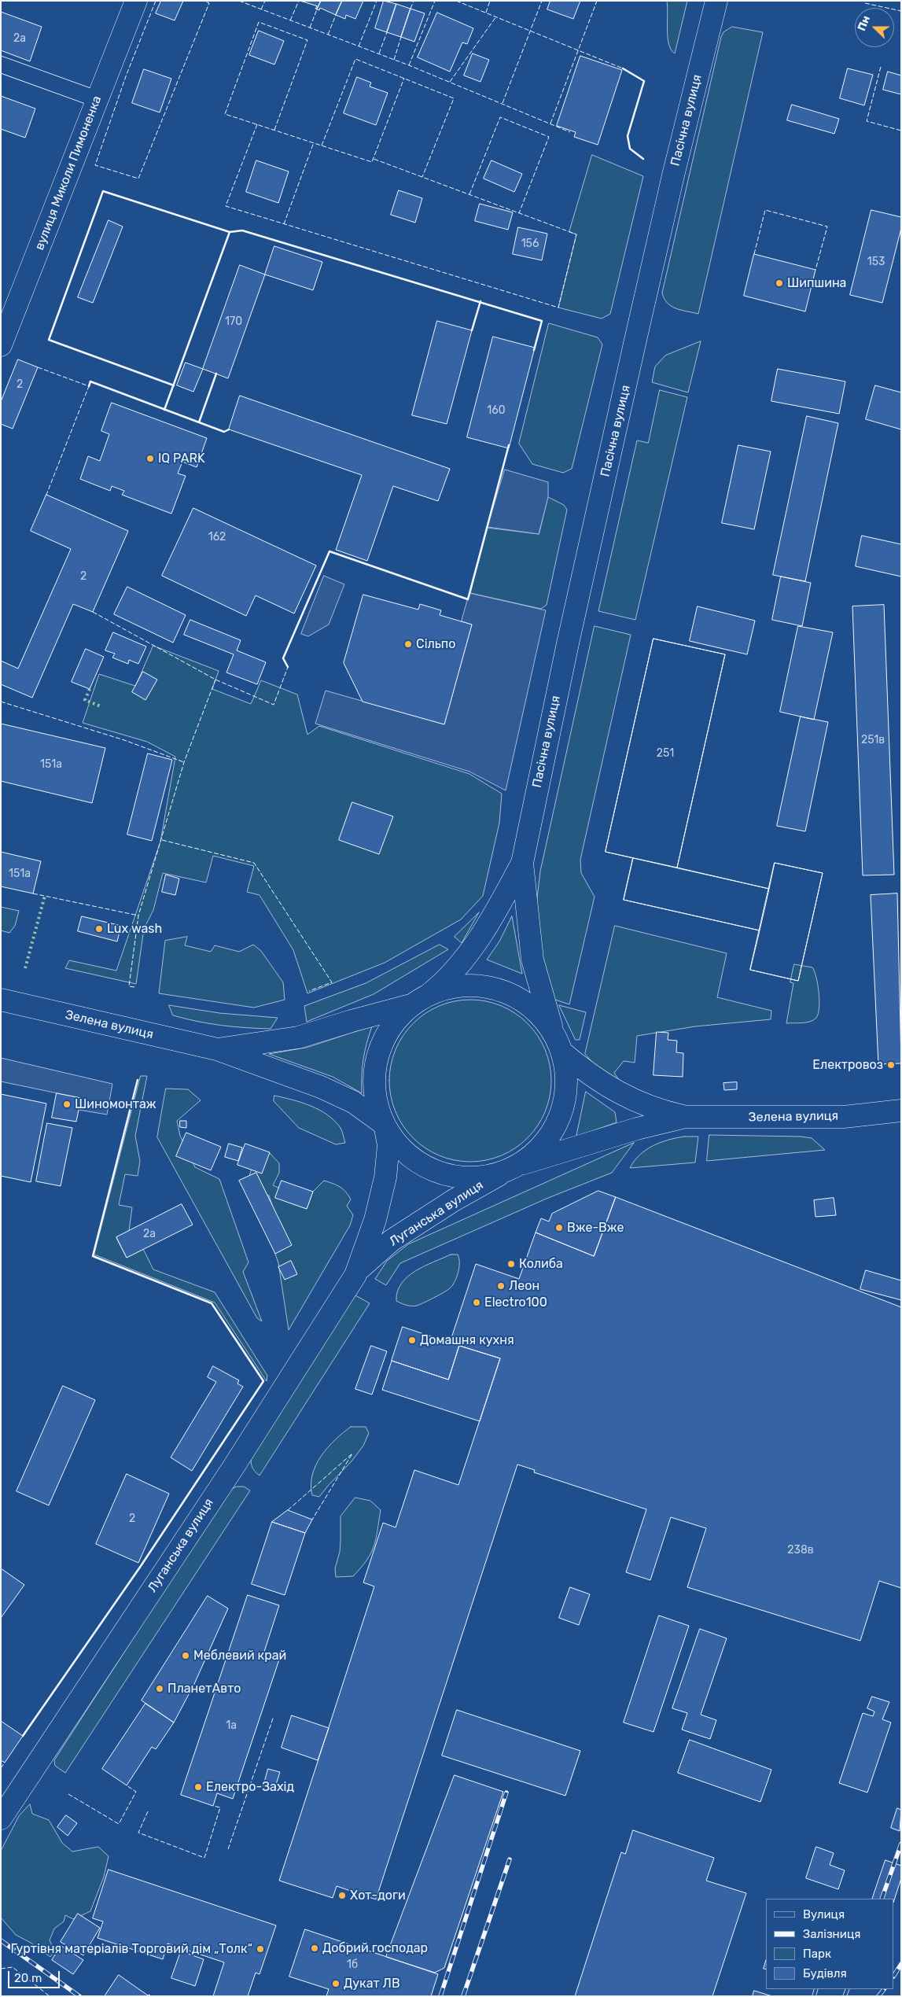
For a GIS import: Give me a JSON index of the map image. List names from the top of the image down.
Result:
{
  "streets": {
    "main road": [
      "Пасічна вулиця",
      "вулиця Миколи Пимоненка",
      "Зелена вулиця",
      "Луганська вулиця"
    ]
  },
  "crossings": [
    ["Пасічна вулиця", "Зелена вулиця"],
    ["Зелена вулиця", "Луганська вулиця"]
  ],
  "places": [
    "Шипшина",
    "IQ PARK",
    "Сільпо",
    "Lux wash",
    "Електровоз",
    "Шиномонтаж",
    "Вже-Вже",
    "Колиба",
    "Леон",
    "Electro100",
    "Домашня кухня",
    "Меблевий край",
    "ПланетАвто",
    "Електро-Захід",
    "Хот-доги",
    "Добрий господар",
    "Гуртівня матеріалів Торговий дім „Толк“",
    "Дукат ЛВ"
  ],
  "house_numbers": [
    "2а",
    "156",
    "153",
    "170",
    "2",
    "160",
    "162",
    "2",
    "251в",
    "251",
    "151а",
    "151а",
    "2а",
    "2",
    "238в",
    "1а",
    "1б"
  ],
  "legend": [
    "Вулиця",
    "Залізниця",
    "Парк",
    "Будівля"
  ],
  "scale_bar": "20 m",
  "north": "left"
}
